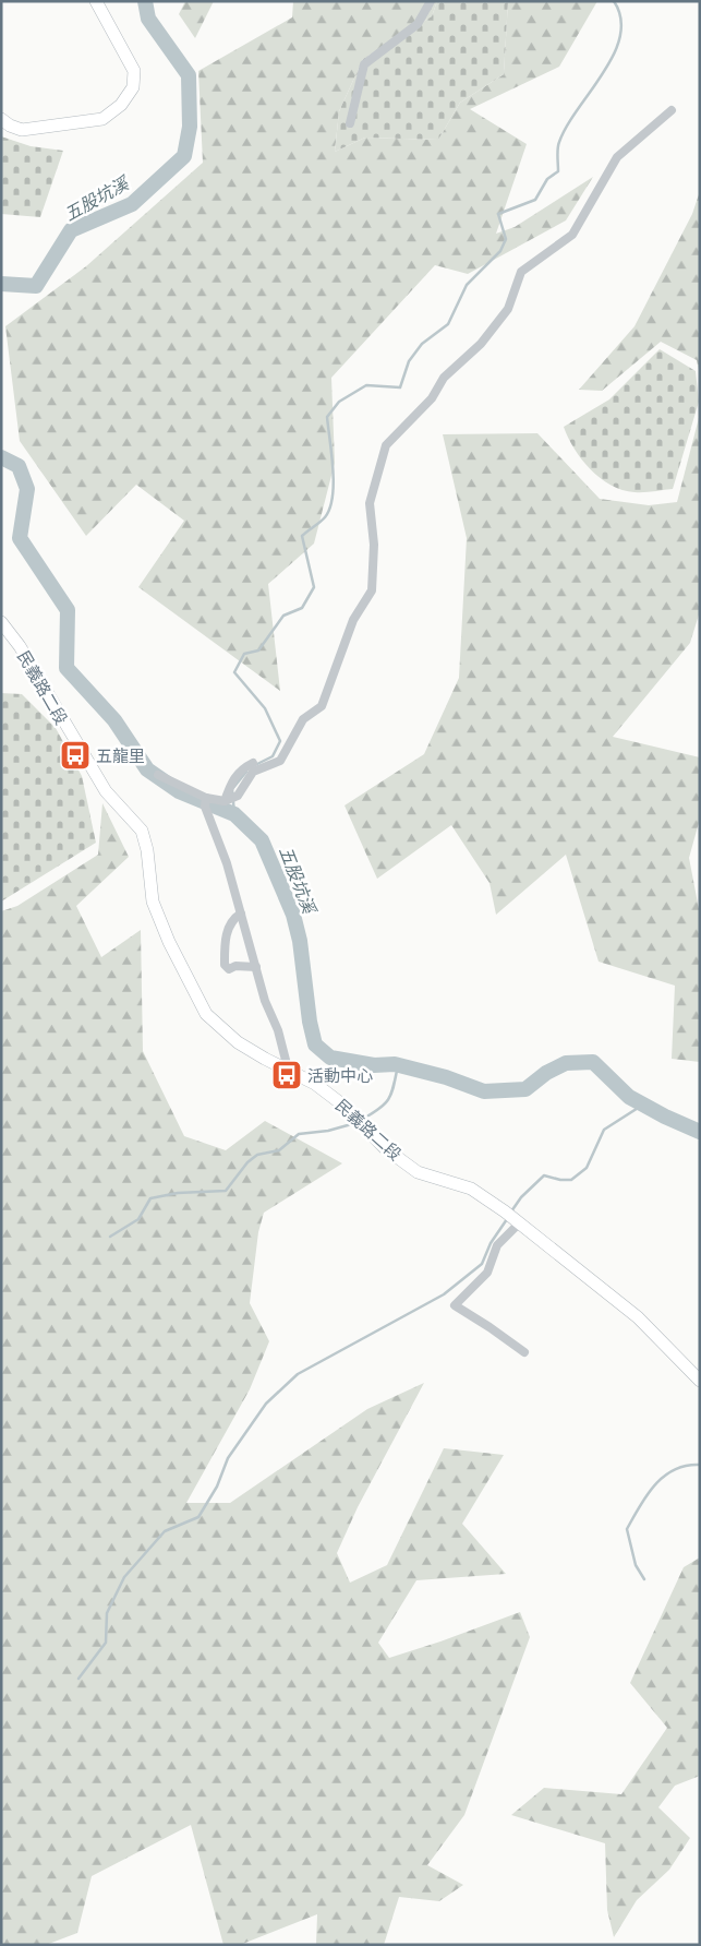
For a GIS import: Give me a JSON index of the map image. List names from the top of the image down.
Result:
{
  "streets": {
    "main road": ["民義路二段"]
  },
  "water": ["五股坑溪"],
  "places": {
    "bus stop": ["五龍里", "活動中心"]
  }
}
